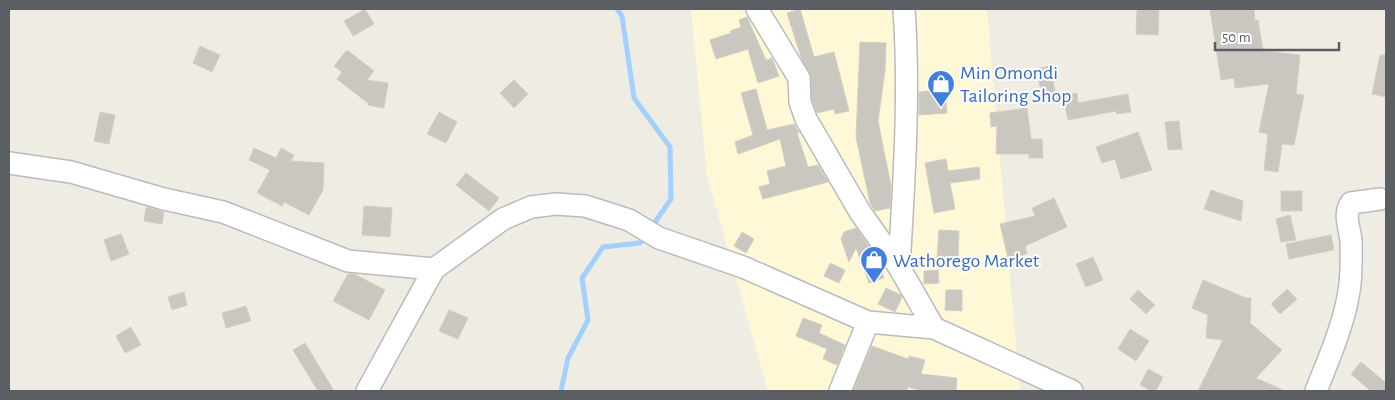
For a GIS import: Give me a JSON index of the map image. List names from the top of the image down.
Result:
{
  "places": {
    "shop": ["Min Omondi Tailoring Shop", "Wathorego Market"]
  },
  "scale_bar": "50 m"
}
